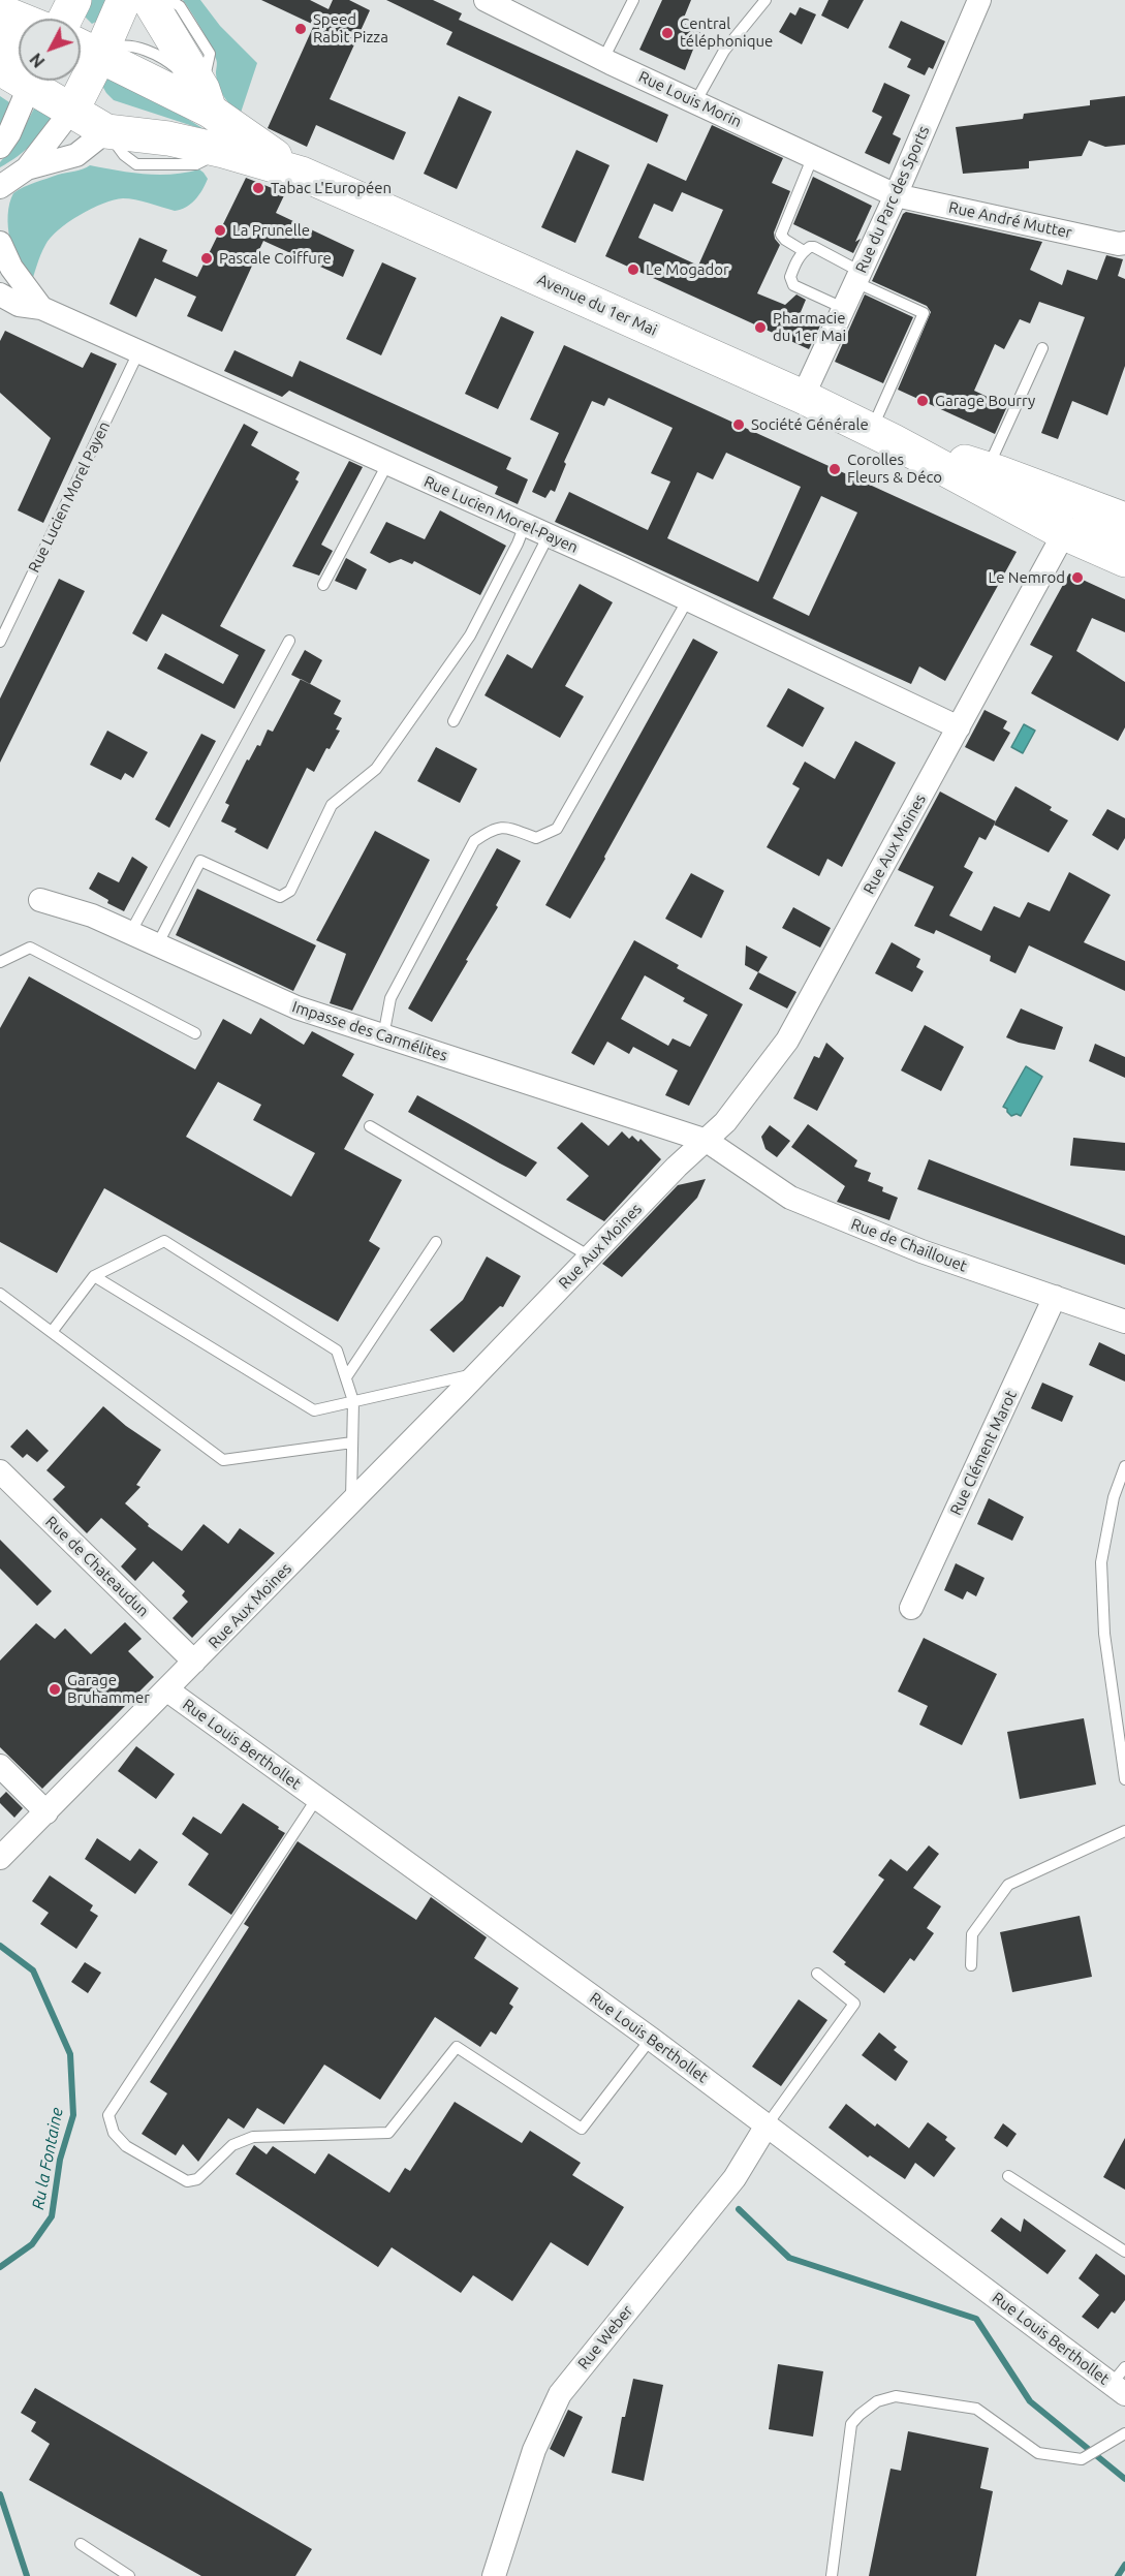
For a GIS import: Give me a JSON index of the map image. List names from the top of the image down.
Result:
{
  "streets": {
    "main road": ["Avenue du 1er Mai"],
    "street": [
      "Rue Louis Morin",
      "Rue du Parc des Sports",
      "Rue André Mutter",
      "Rue Lucien Morel-Payen",
      "Rue Aux Moines",
      "Impasse des Carmélites",
      "Rue de Chaillouet",
      "Rue Clément Marot",
      "Rue de Chateaudun",
      "Rue Louis Berthollet",
      "Rue Weber"
    ],
    "lane": ["Rue Lucien Morel Payen"]
  },
  "crossings": [
    ["Rue Louis Morin", "Rue du Parc des Sports"],
    ["Rue Louis Morin", "Rue André Mutter"],
    ["Rue du Parc des Sports", "Rue André Mutter"],
    ["Rue du Parc des Sports", "Avenue du 1er Mai"],
    ["Avenue du 1er Mai", "Rue Aux Moines"],
    ["Rue Lucien Morel Payen", "Rue Lucien Morel-Payen"],
    ["Rue Lucien Morel-Payen", "Rue Aux Moines"],
    ["Rue Aux Moines", "Impasse des Carmélites"],
    ["Rue Aux Moines", "Rue de Chaillouet"],
    ["Rue Aux Moines", "Rue de Chateaudun"],
    ["Rue Aux Moines", "Rue Louis Berthollet"],
    ["Impasse des Carmélites", "Rue de Chaillouet"],
    ["Rue de Chaillouet", "Rue Clément Marot"],
    ["Rue Louis Berthollet", "Rue Weber"]
  ],
  "water": ["Ru la Fontaine"],
  "places": [
    "Speed Rabit Pizza",
    "Central téléphonique",
    "Tabac L'Européen",
    "La Prunelle",
    "Pascale Coiffure",
    "Le Mogador",
    "Pharmacie du 1er Mai",
    "Garage Bourry",
    "Société Générale",
    "Corolles Fleurs & Déco",
    "Le Nemrod",
    "Garage Bruhammer"
  ],
  "north": "bottom left"
}
